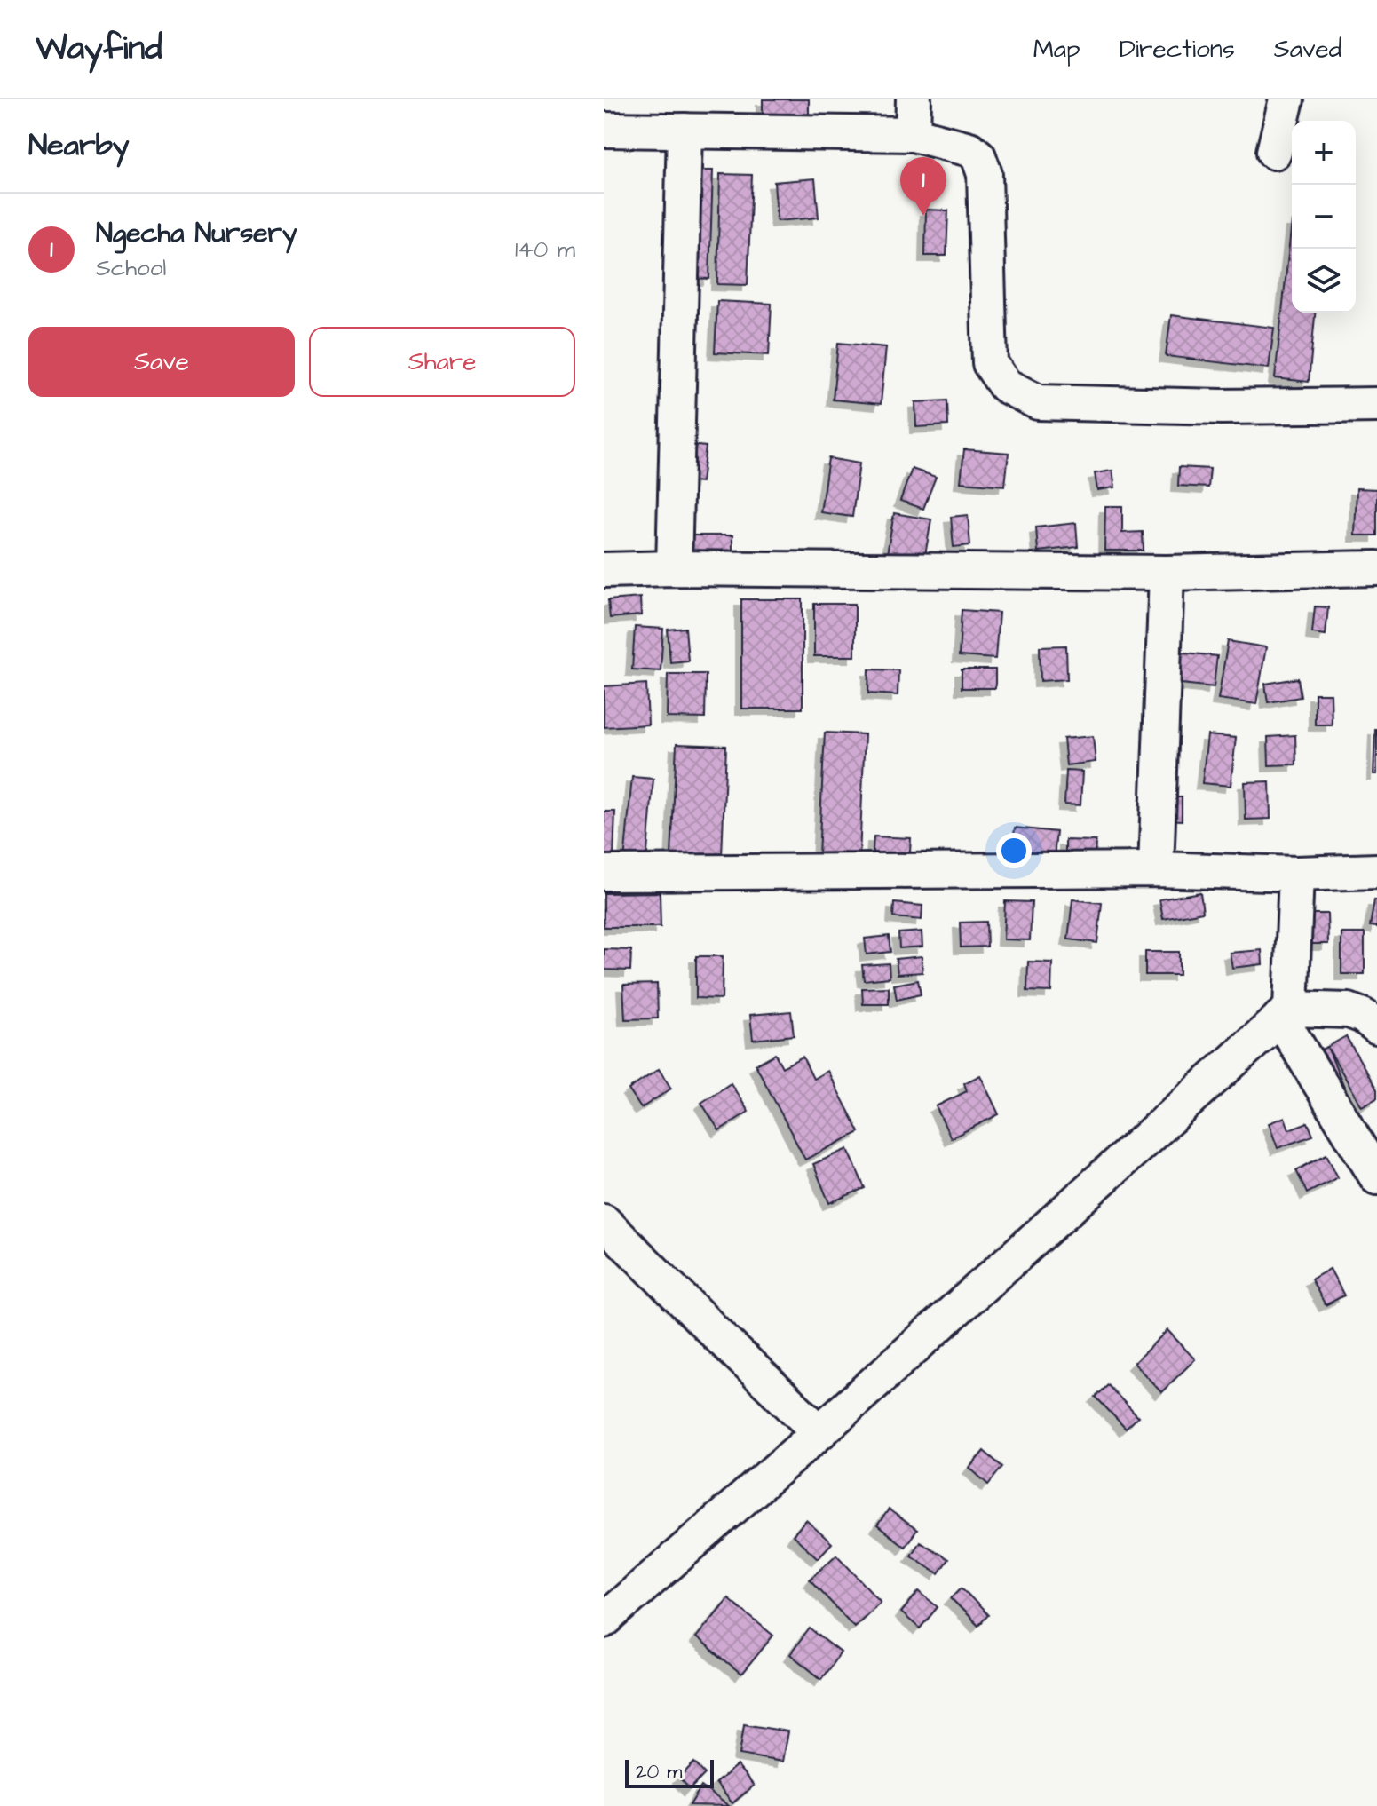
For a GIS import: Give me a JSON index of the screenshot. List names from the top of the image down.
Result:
{
  "scale_bar": "20 m",
  "page": {
    "header": "Wayfind",
    "nav": ["Map", "Directions", "Saved"],
    "heading": "Nearby",
    "map_buttons": ["+", "−"],
    "pins": "1",
    "list": [
      {
        "mark": "1",
        "name": "Ngecha Nursery",
        "note": "School",
        "value": "140 m"
      }
    ],
    "buttons": ["Save", "Share"],
    "scale": "20 m"
  }
}
